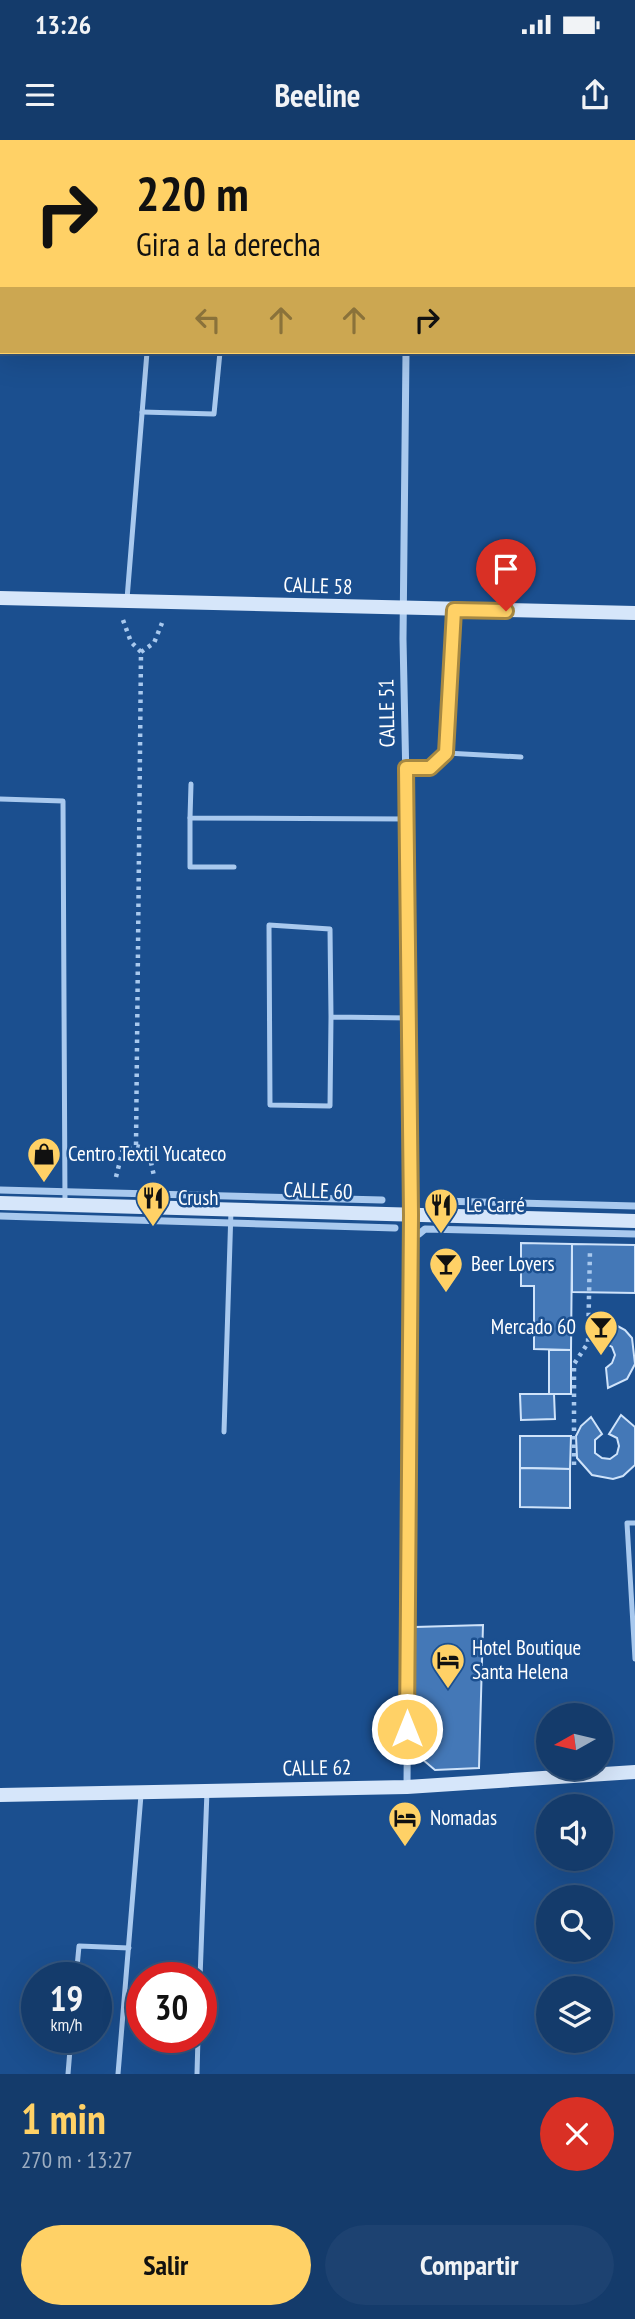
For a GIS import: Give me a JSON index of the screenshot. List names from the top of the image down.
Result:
{
  "streets": {
    "main road": ["CALLE 58", "CALLE 60", "CALLE 62"],
    "street": ["CALLE 51"]
  },
  "crossings": [
    ["CALLE 58", "CALLE 51"],
    ["CALLE 51", "CALLE 60"],
    ["CALLE 51", "CALLE 62"]
  ],
  "places": {
    "shop": ["Centro Textil Yucateco"],
    "restaurant": ["Crush", "Le Carré"],
    "bar": ["Beer Lovers", "Mercado 60"],
    "hotel": ["Hotel Boutique Santa Helena", "Nomadas"]
  },
  "north": "left",
  "page": {
    "status": "13:26",
    "header": "Beeline",
    "turn": ["220 m", "Gira a la derecha"],
    "speed": "19 km/h",
    "limit": "30",
    "heading": ["1 min", "270 m · 13:27"],
    "buttons": ["Salir", "Compartir"]
  }
}
